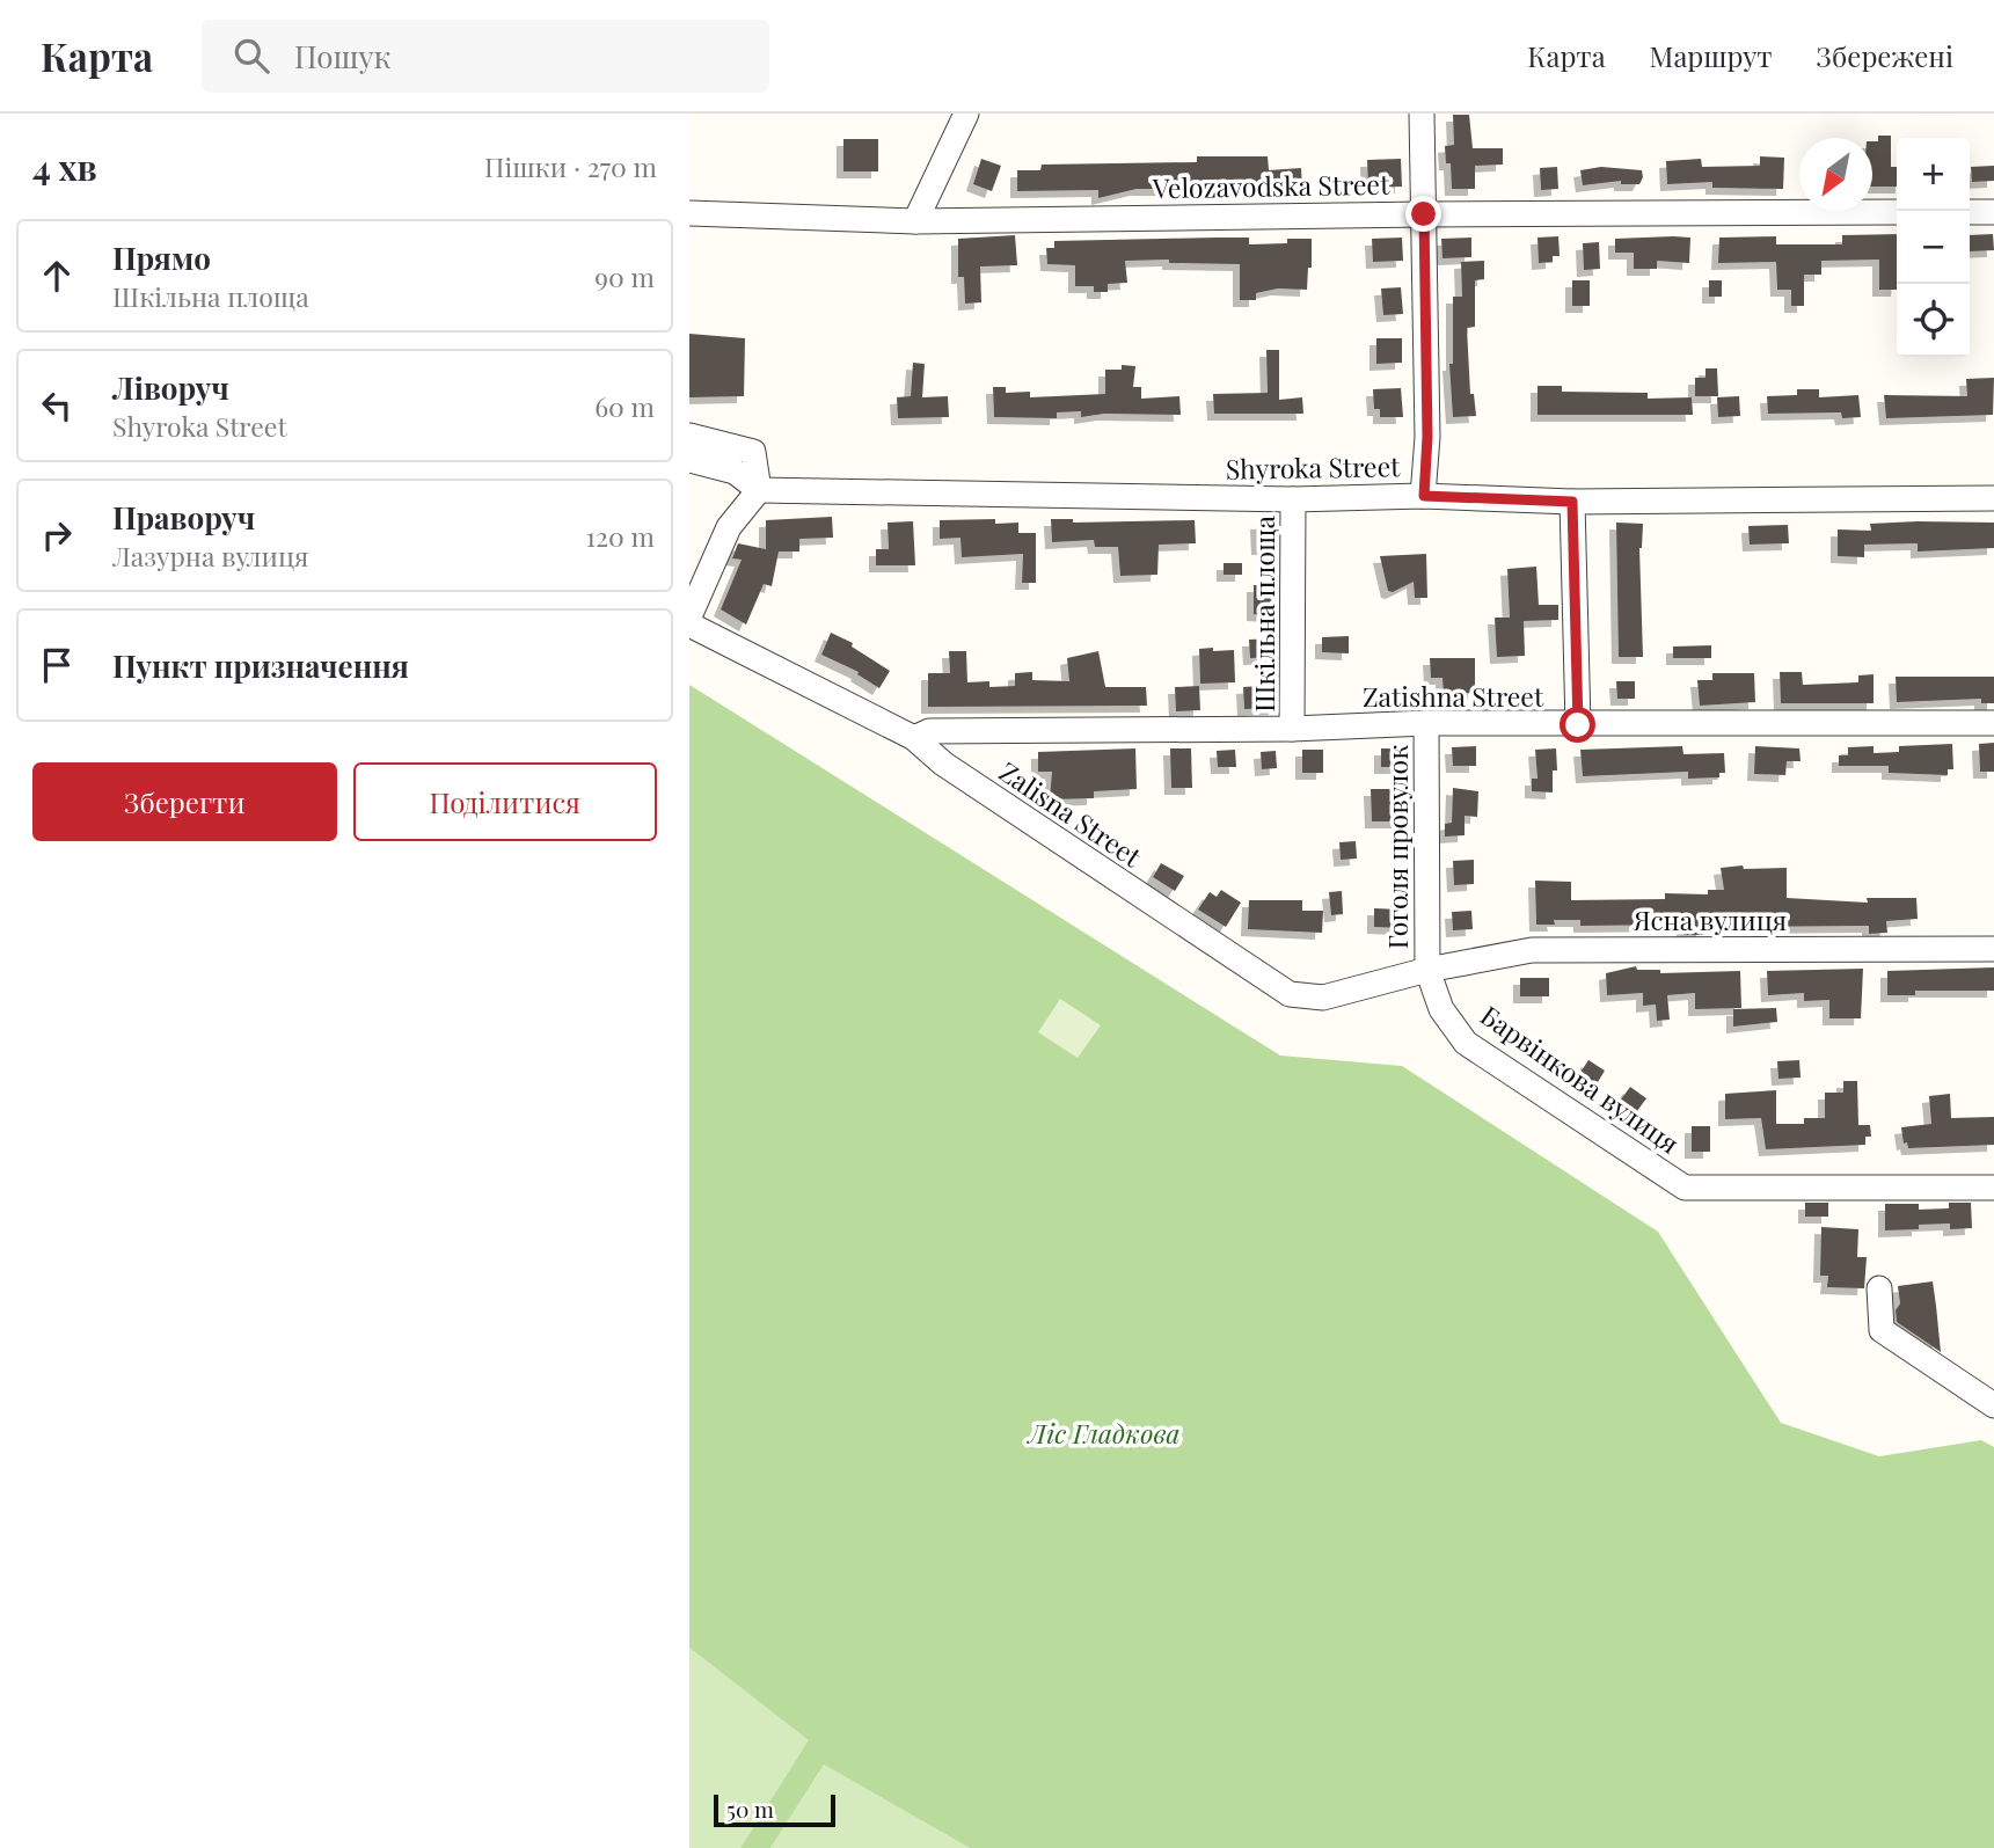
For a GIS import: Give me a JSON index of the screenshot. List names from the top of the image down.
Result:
{
  "streets": {
    "street": [
      "Velozavodska Street",
      "Shyroka Street",
      "Шкільна площа",
      "Zatishna Street",
      "Zalisna Street",
      "Гоголя провулок",
      "Ясна вулиця",
      "Барвінкова вулиця"
    ]
  },
  "crossings": [
    ["Shyroka Street", "Шкільна площа"],
    ["Шкільна площа", "Zatishna Street"],
    ["Zatishna Street", "Zalisna Street"],
    ["Zatishna Street", "Гоголя провулок"],
    ["Zalisna Street", "Гоголя провулок"],
    ["Zalisna Street", "Ясна вулиця"],
    ["Zalisna Street", "Барвінкова вулиця"],
    ["Гоголя провулок", "Ясна вулиця"],
    ["Гоголя провулок", "Барвінкова вулиця"],
    ["Ясна вулиця", "Барвінкова вулиця"]
  ],
  "parks": ["Ліс Гладкова"],
  "scale_bar": "50 m",
  "north": "bottom left",
  "page": {
    "header": "Карта",
    "search": "Пошук",
    "nav": ["Карта", "Маршрут", "Збережені"],
    "heading": ["4 хв", "Пішки · 270 m"],
    "map_buttons": ["+", "−"],
    "list": [
      ["Прямо", "Шкільна площа", "90 m"],
      ["Ліворуч", "Shyroka Street", "60 m"],
      ["Праворуч", "Лазурна вулиця", "120 m"],
      "Пункт призначення"
    ],
    "buttons": ["Зберегти", "Поділитися"],
    "scale": "50 m"
  }
}
